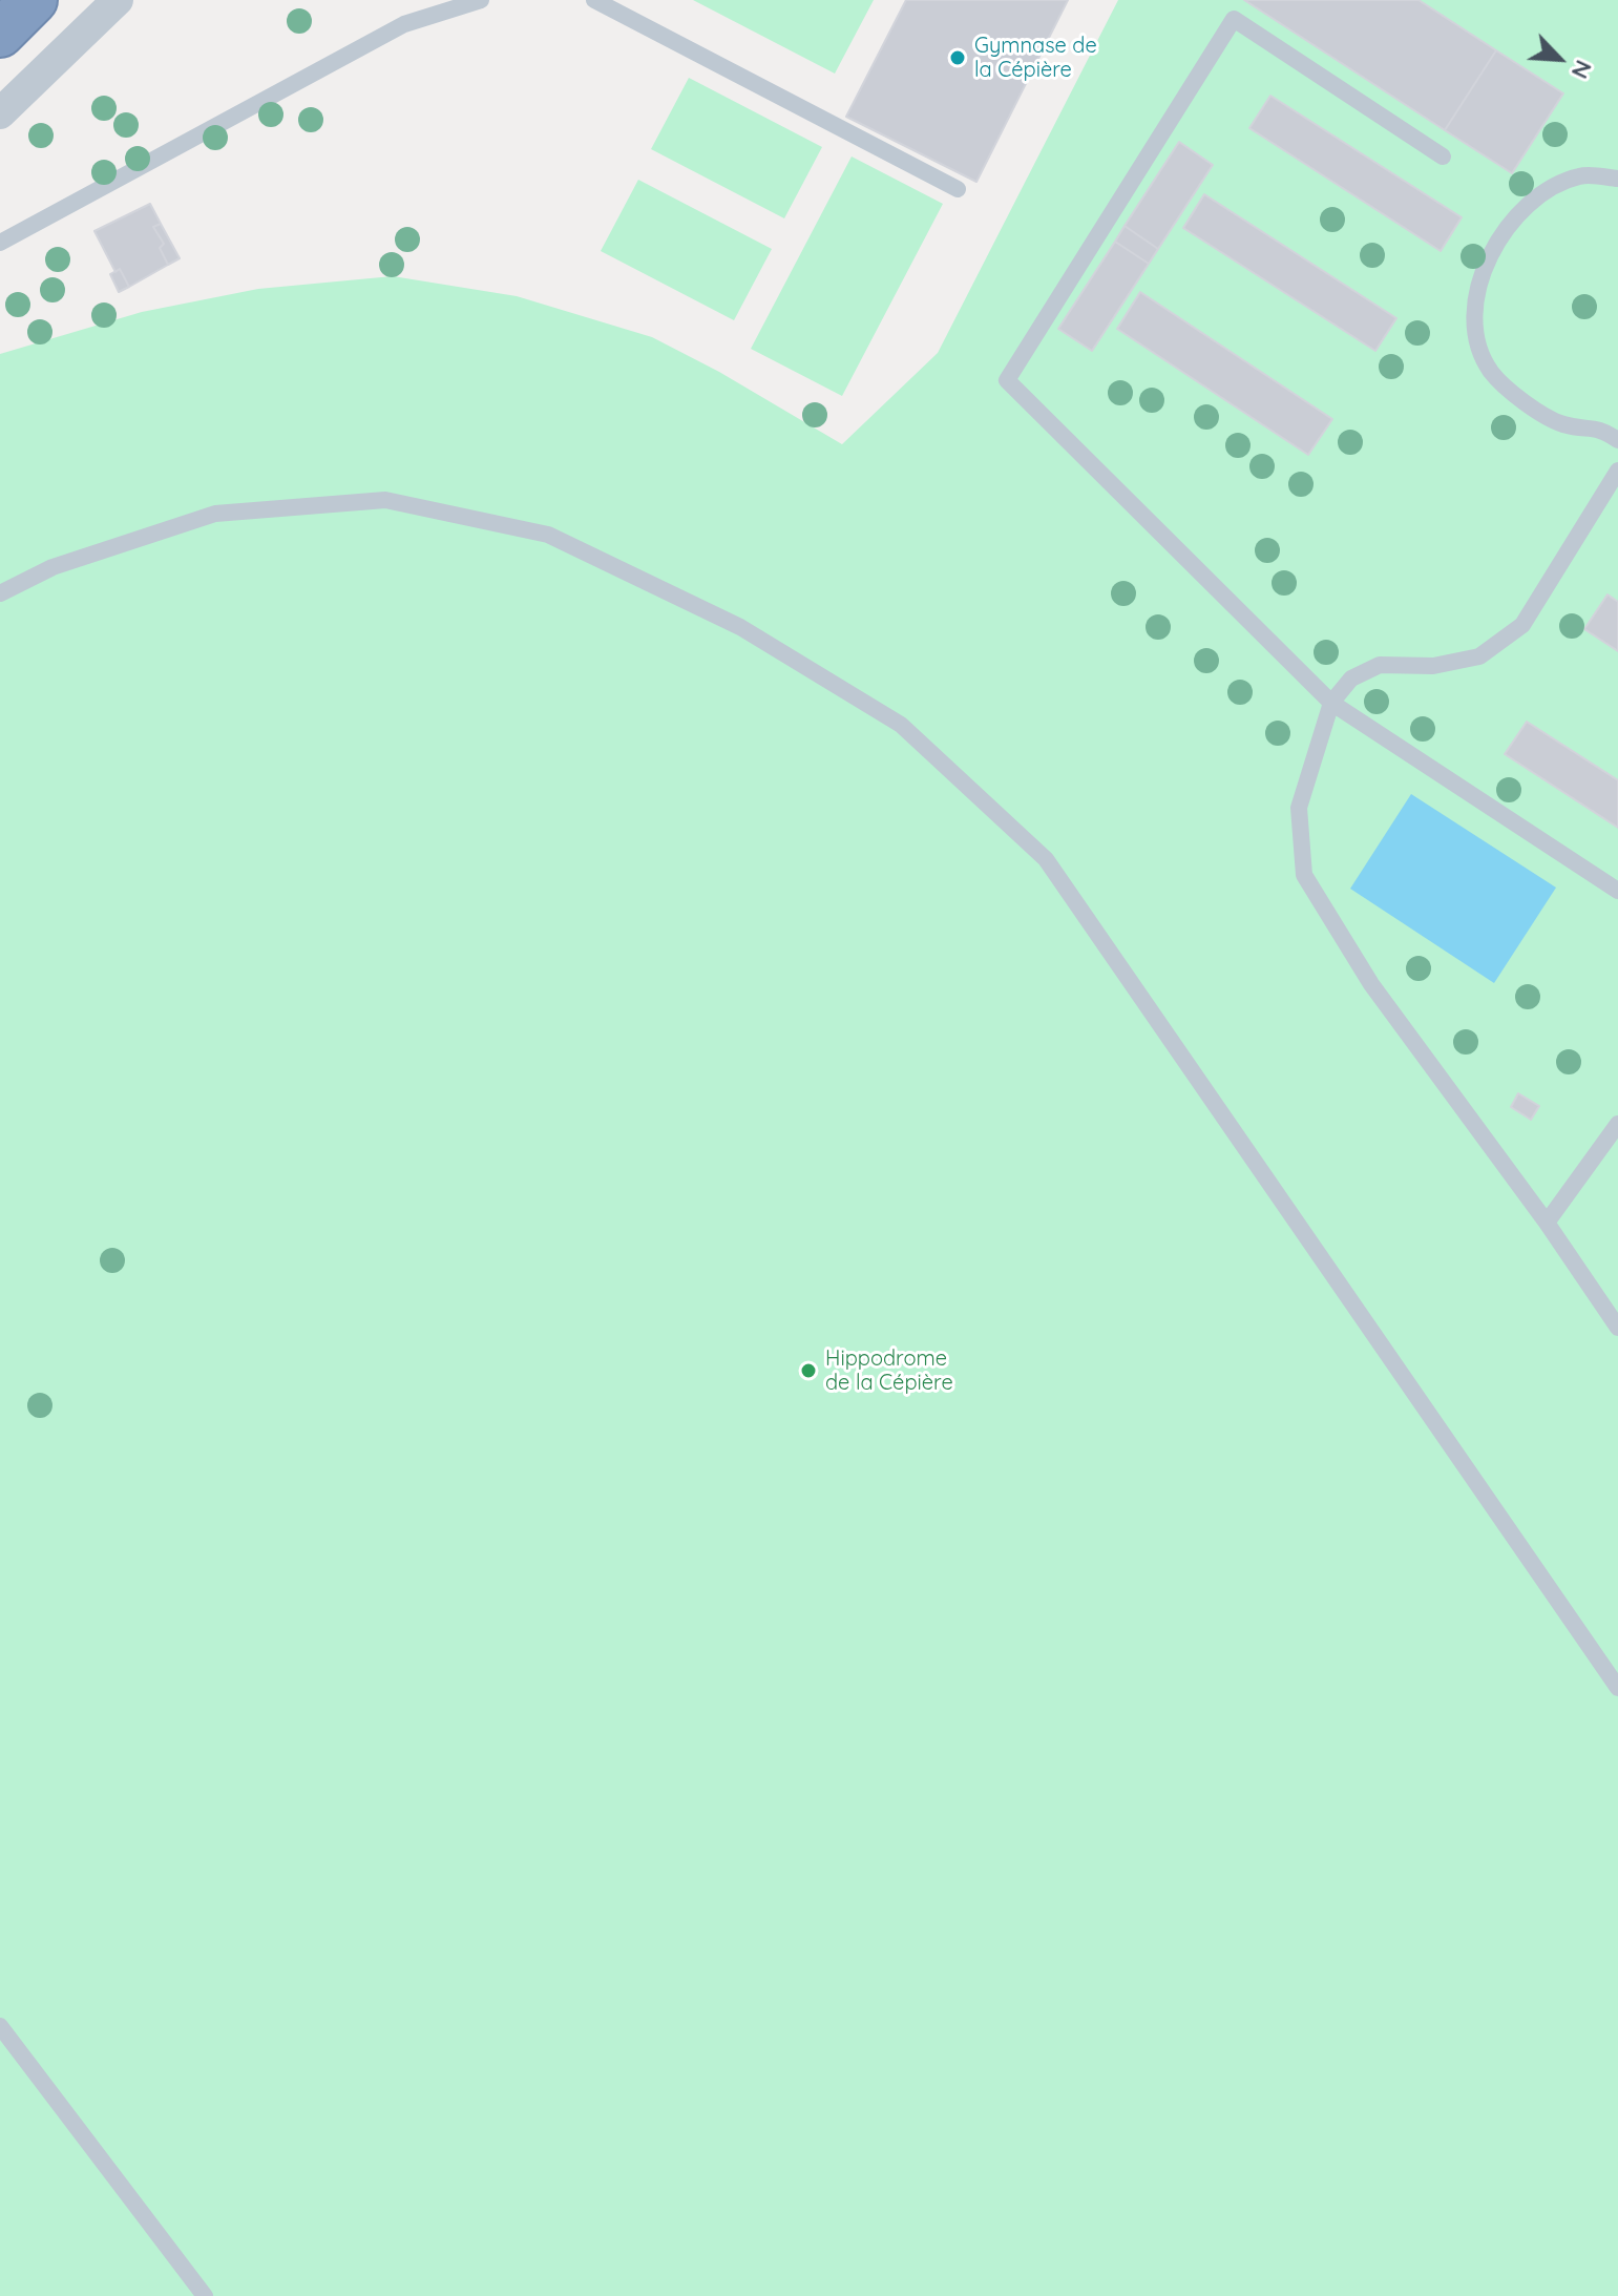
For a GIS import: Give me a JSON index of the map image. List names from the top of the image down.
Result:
{
  "places": ["Gymnase de la Cépière", "Hippodrome de la Cépière"],
  "north": "bottom right"
}
